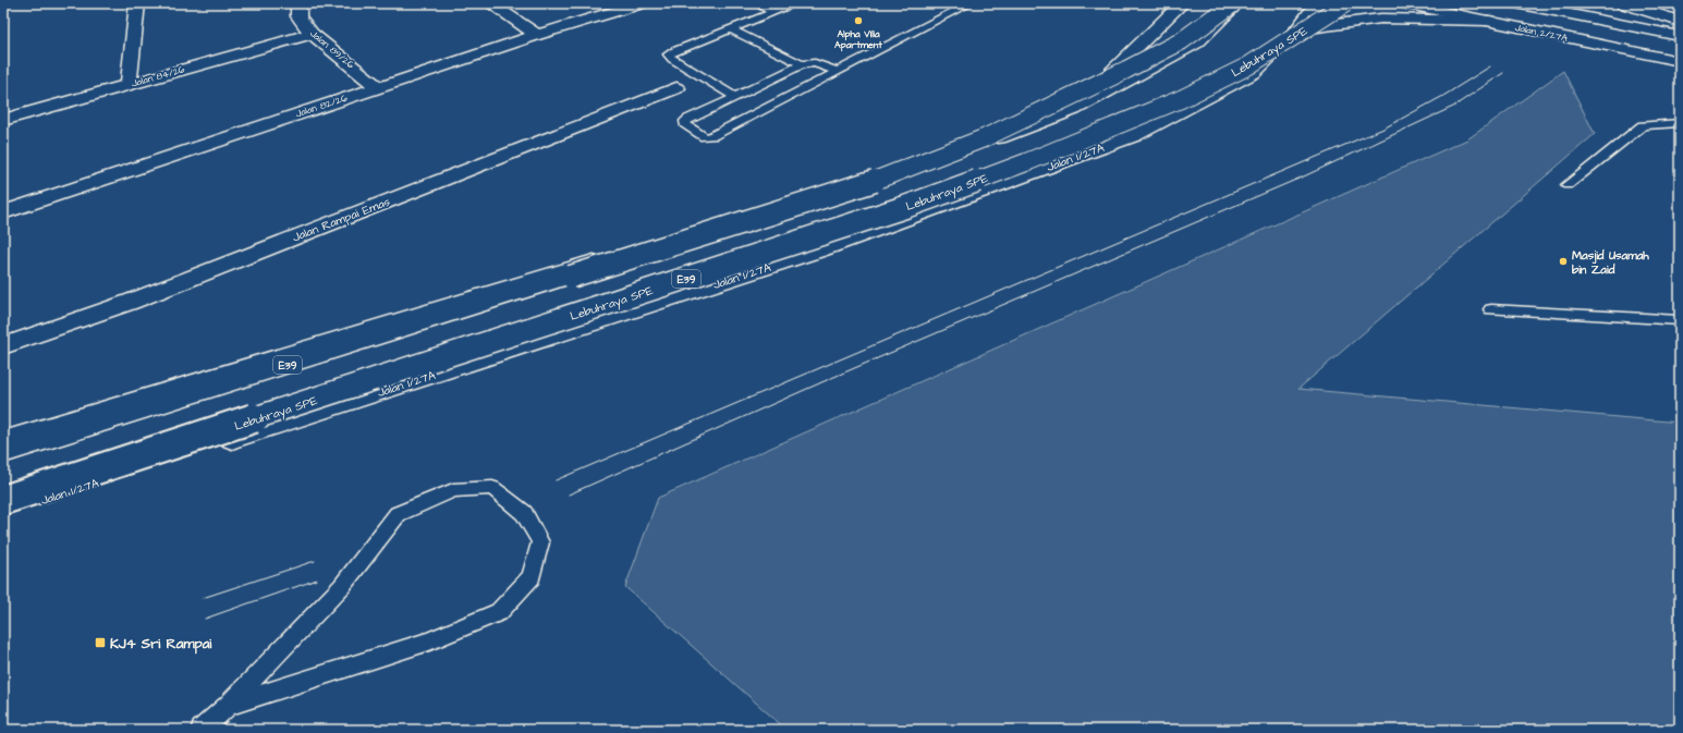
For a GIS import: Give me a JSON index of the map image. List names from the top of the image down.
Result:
{
  "streets": {
    "main road": [
      "Jalan 2/27A",
      "Jalan 89/26",
      "Lebuhraya SPE",
      "Jalan 84/26",
      "Jalan 82/26",
      "Jalan 1/27A",
      "Jalan Rampai Emas",
      "E39"
    ]
  },
  "crossings": [
    ["Jalan 89/26", "Jalan 84/26"],
    ["Jalan 89/26", "Jalan 82/26"]
  ],
  "places": {
    "other": ["Alpha Villa Apartment", "Masjid Usamah bin Zaid"],
    "transit": ["KJ4 Sri Rampai"]
  }
}
